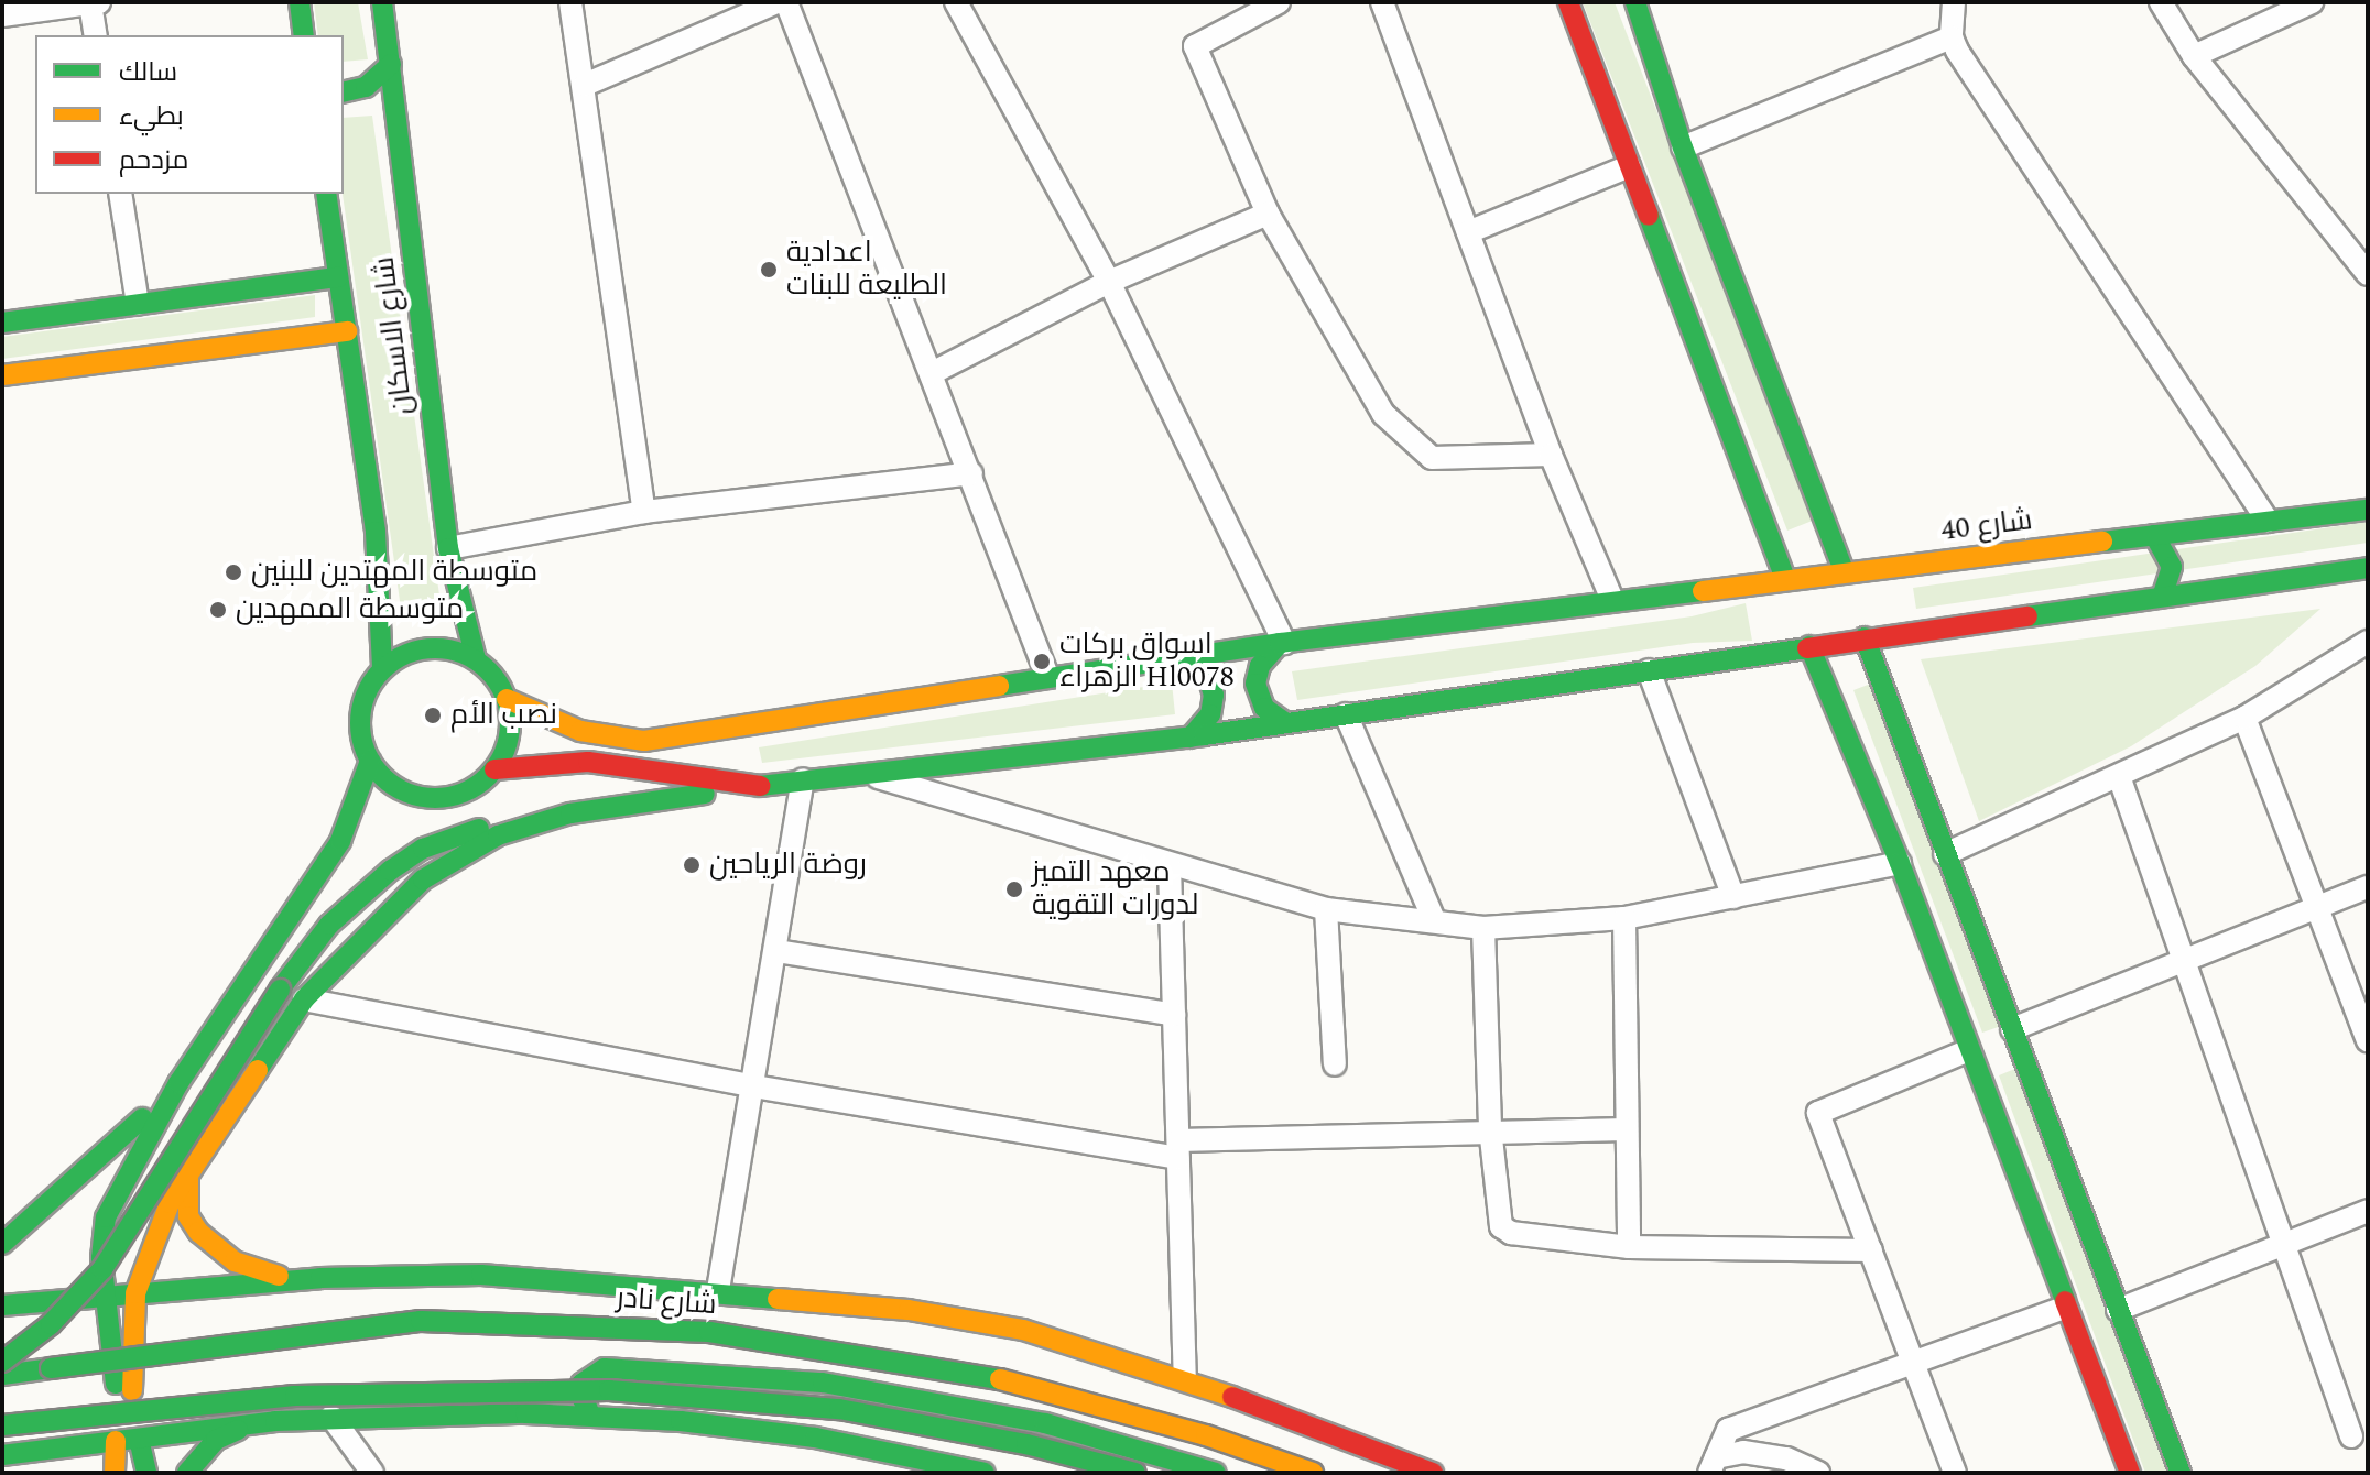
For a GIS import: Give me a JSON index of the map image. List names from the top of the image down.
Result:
{
  "streets": {
    "main road": ["شارع الاسكان", "شارع 40", "شارع نادر"]
  },
  "crossings": [
    ["شارع الاسكان", "شارع 40"]
  ],
  "places": [
    "اعدادية الطليعة للبنات",
    "متوسطة المهتدين للبنين",
    "متوسطة الممهدين",
    "اسواق بركات الزهراء Hl0078",
    "نصب الأم",
    "روضة الرياحين",
    "معهد التميز لدورات التقوية"
  ],
  "legend": ["سالك", "بطيء", "مزدحم"]
}
